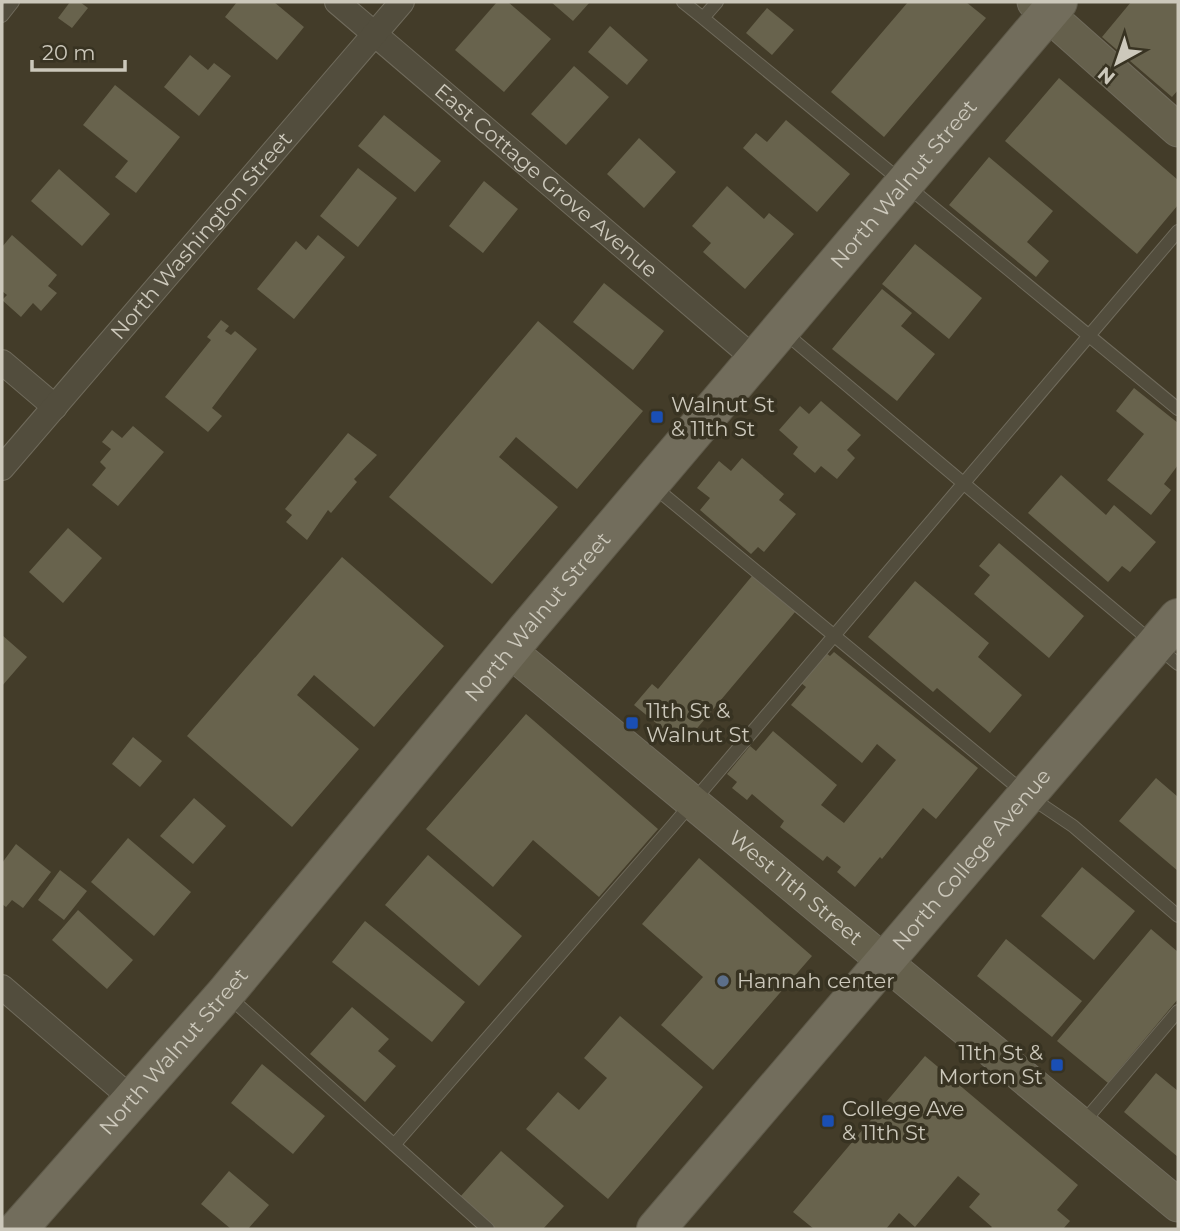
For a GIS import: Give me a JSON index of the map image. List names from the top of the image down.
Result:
{
  "streets": {
    "main road": ["North Walnut Street", "North College Avenue"],
    "street": ["East Cottage Grove Avenue", "North Washington Street", "West 11th Street"]
  },
  "crossings": [
    ["East Cottage Grove Avenue", "North Walnut Street"],
    ["East Cottage Grove Avenue", "North Washington Street"],
    ["North Walnut Street", "West 11th Street"],
    ["North College Avenue", "West 11th Street"]
  ],
  "places": {
    "transit": [
      "Walnut St & 11th St",
      "11th St & Walnut St",
      "11th St & Morton St",
      "College Ave & 11th St"
    ],
    "other": ["Hannah center"]
  },
  "scale_bar": "20 m",
  "north": "bottom left"
}
